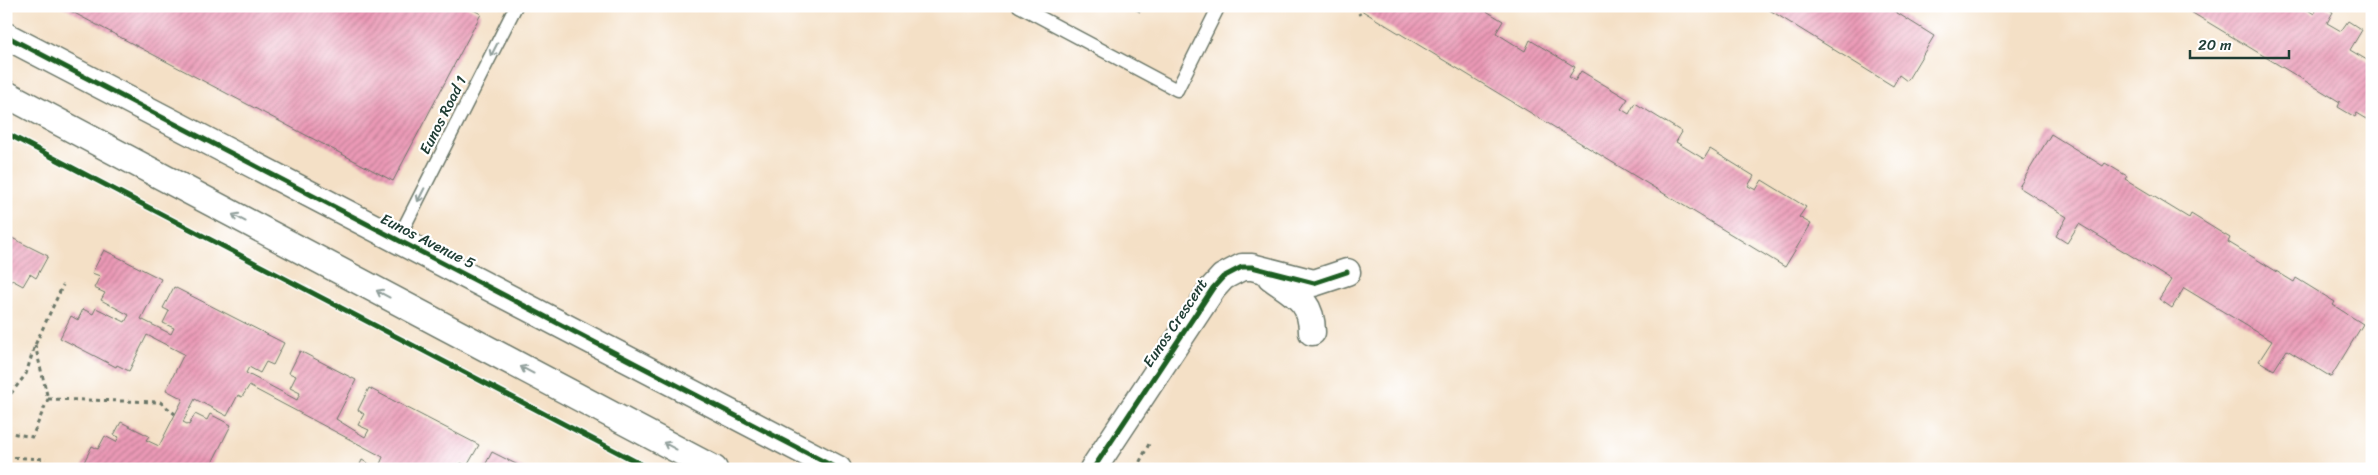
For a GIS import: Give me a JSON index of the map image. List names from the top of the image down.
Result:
{
  "streets": {
    "street": ["Eunos Avenue 5", "Eunos Crescent"],
    "lane": ["Eunos Road 1"]
  },
  "crossings": [
    ["Eunos Road 1", "Eunos Avenue 5"]
  ],
  "one_way": ["Eunos Road 1"],
  "scale_bar": "20 m"
}
